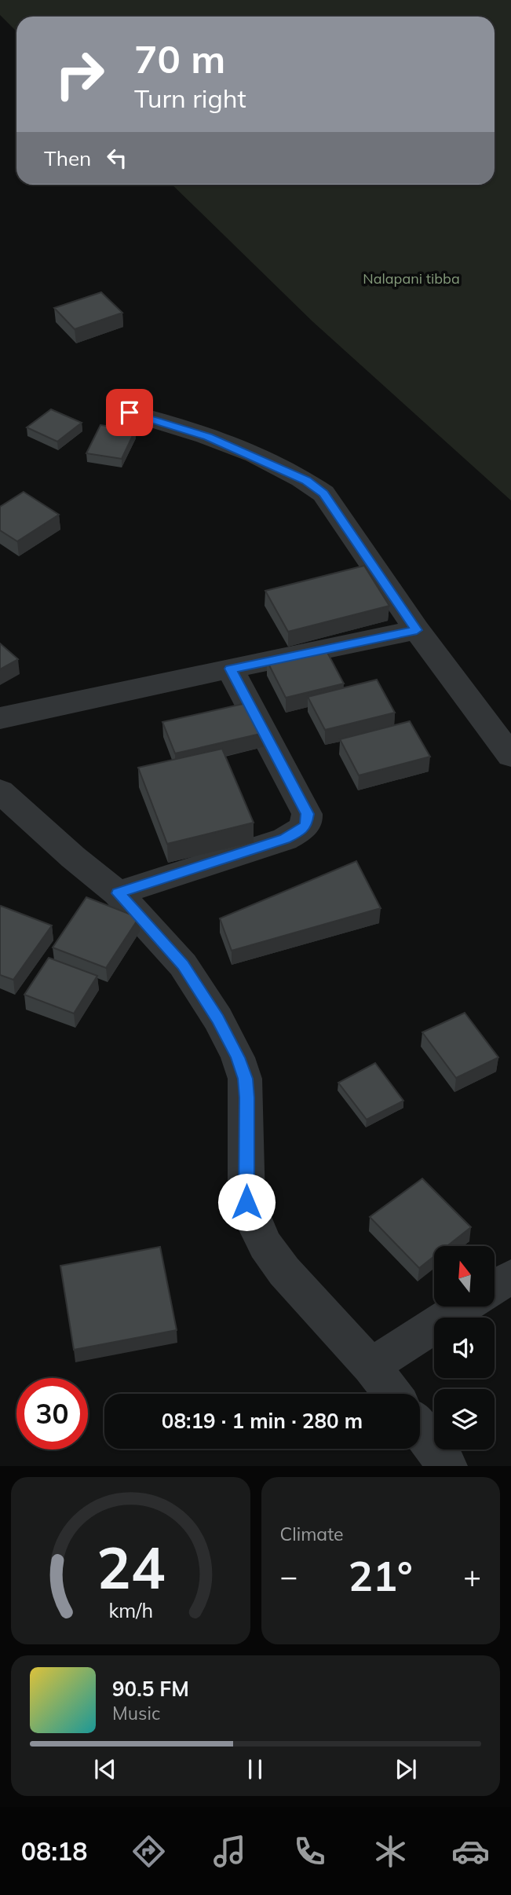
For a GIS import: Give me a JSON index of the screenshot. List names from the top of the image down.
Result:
{
  "parks": ["Nalapani tibba"],
  "north": "top",
  "page": {
    "turn": ["70 m", "Turn right"],
    "then": "Then",
    "limit": "30",
    "trip": "08:19 · 1 min · 280 m",
    "tile": "Climate",
    "heat": ["−", "21°", "+"],
    "song": ["90.5 FM", "Music"],
    "tabs": "08:18",
    "gauge": ["24", "km/h"]
  }
}
